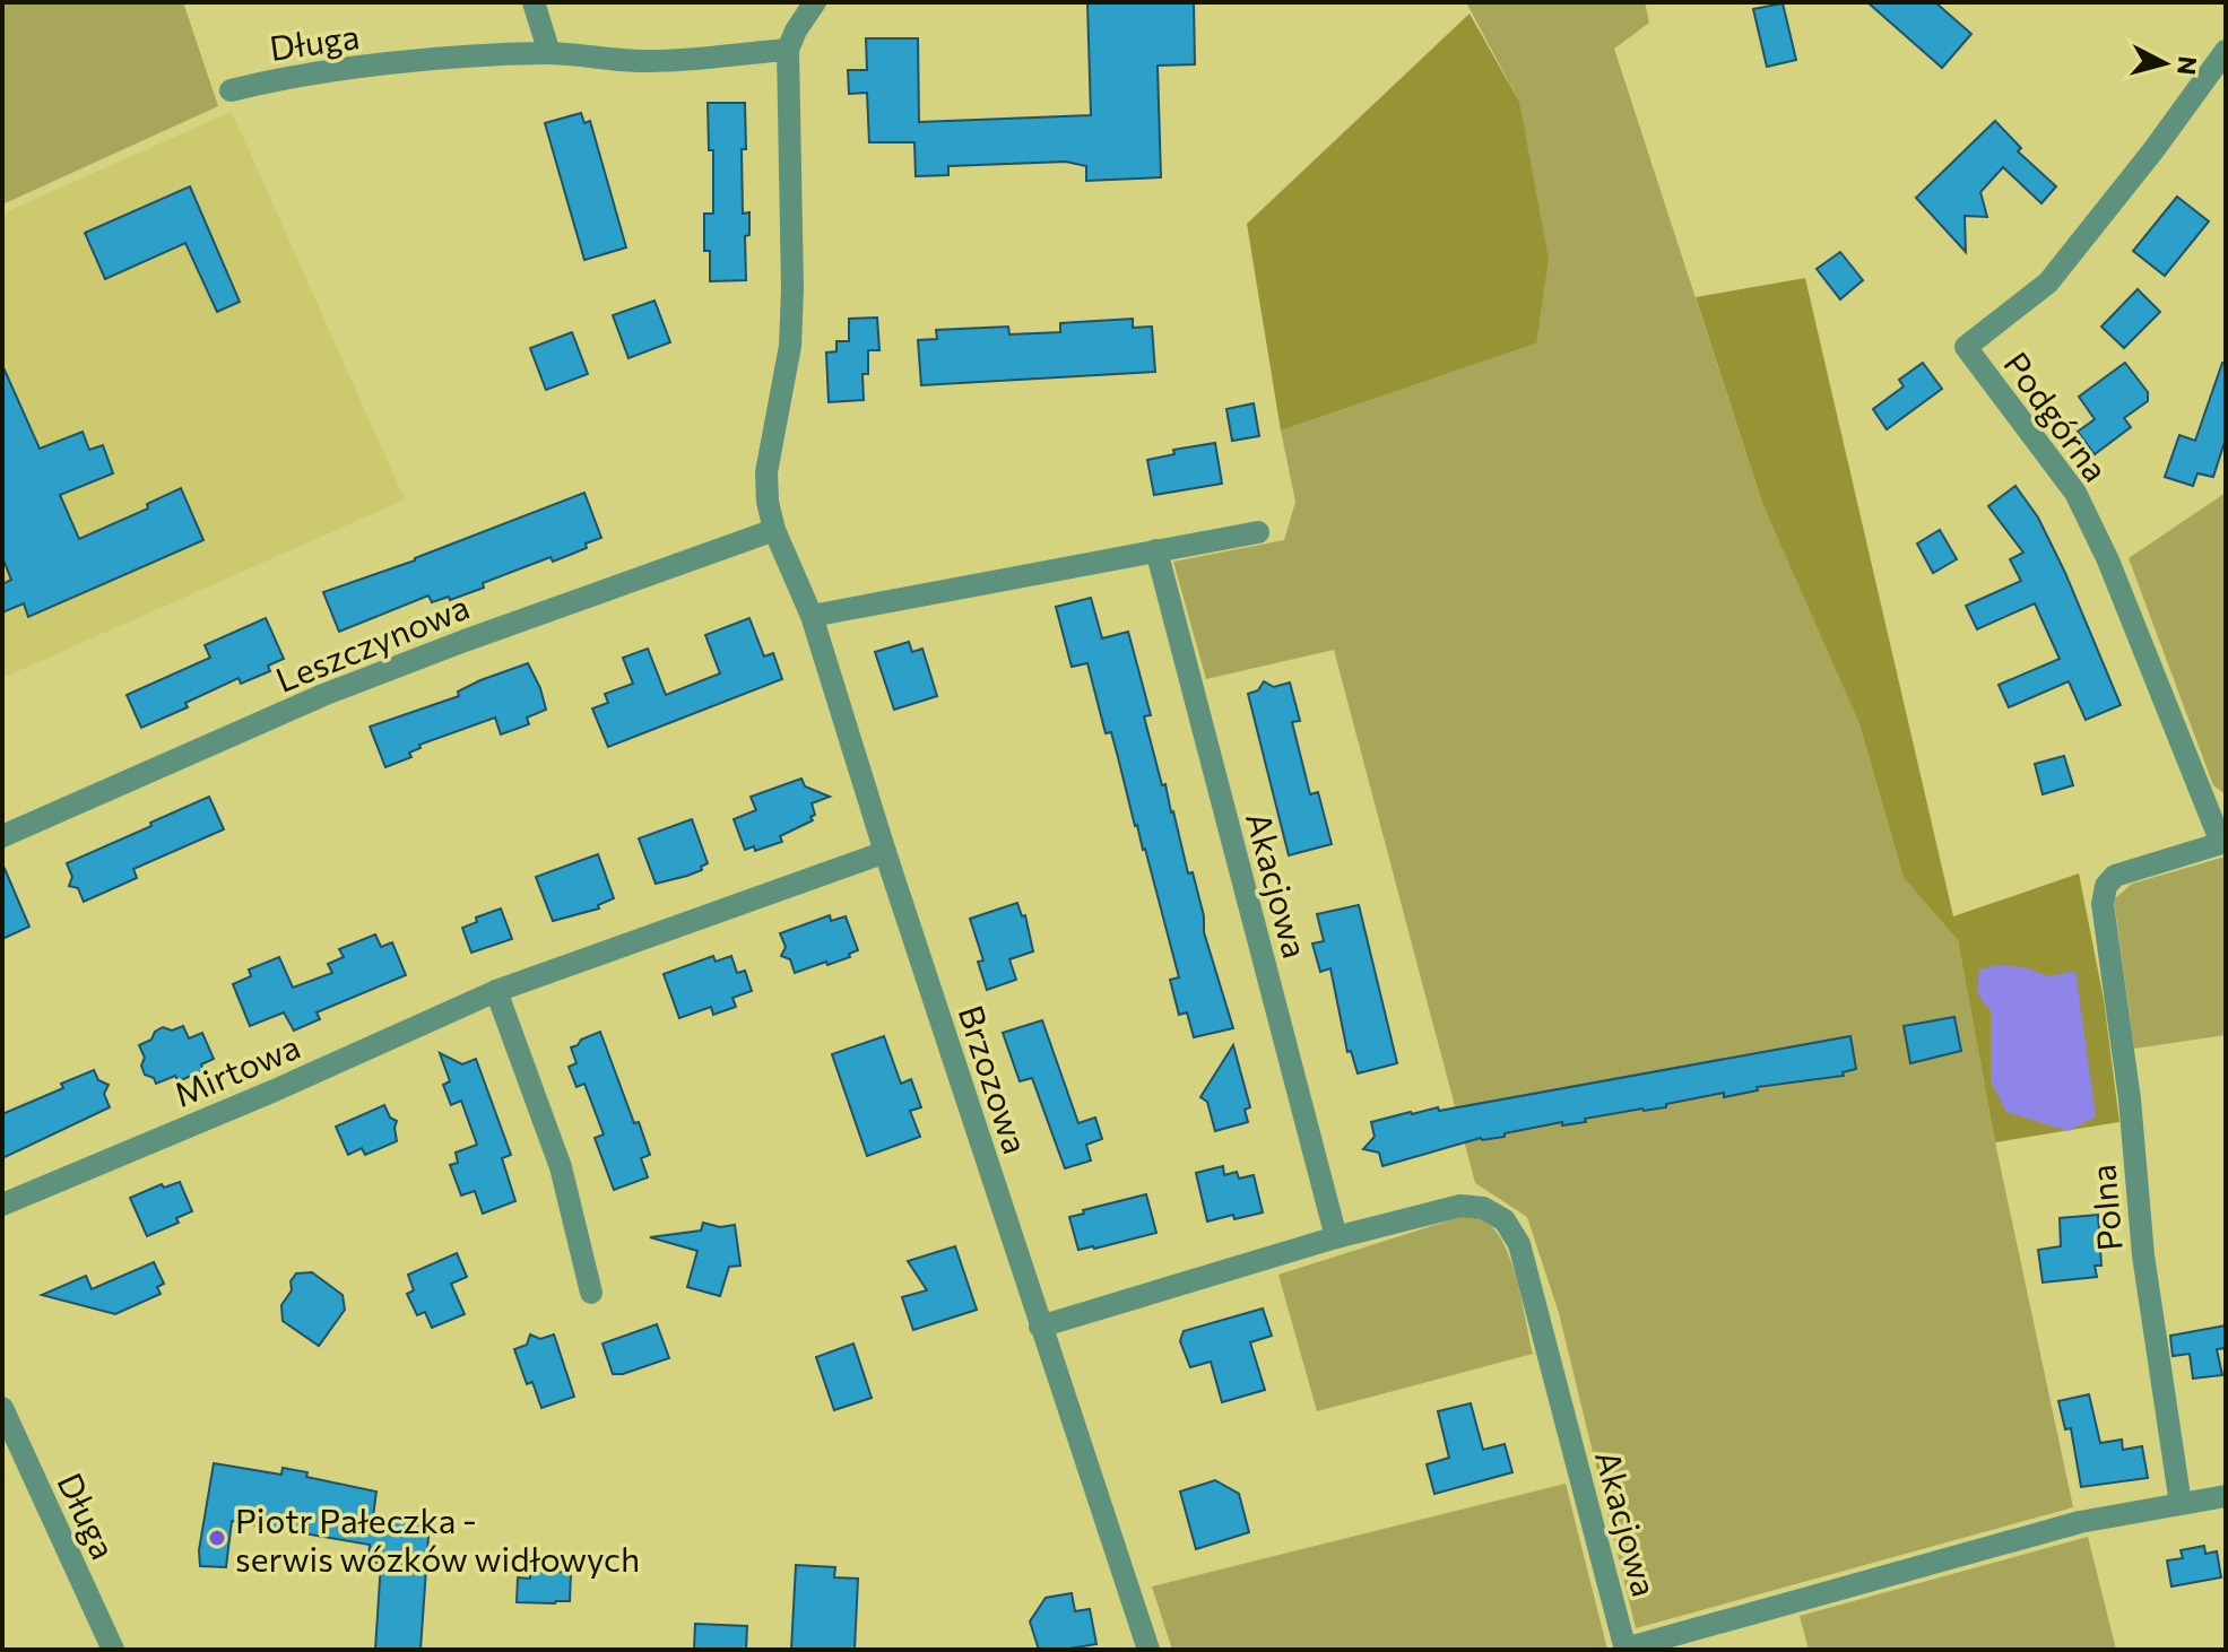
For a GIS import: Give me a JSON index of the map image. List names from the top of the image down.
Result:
{
  "streets": {
    "street": [
      "Długa",
      "Podgórna",
      "Leszczynowa",
      "Akacjowa",
      "Mirtowa",
      "Brzozowa",
      "Polna"
    ]
  },
  "crossings": [
    ["Podgórna", "Polna"],
    ["Leszczynowa", "Brzozowa"],
    ["Akacjowa", "Brzozowa"],
    ["Akacjowa", "Polna"],
    ["Mirtowa", "Brzozowa"]
  ],
  "places": ["Piotr Pałeczka - serwis wózków widłowych"],
  "north": "right"
}
